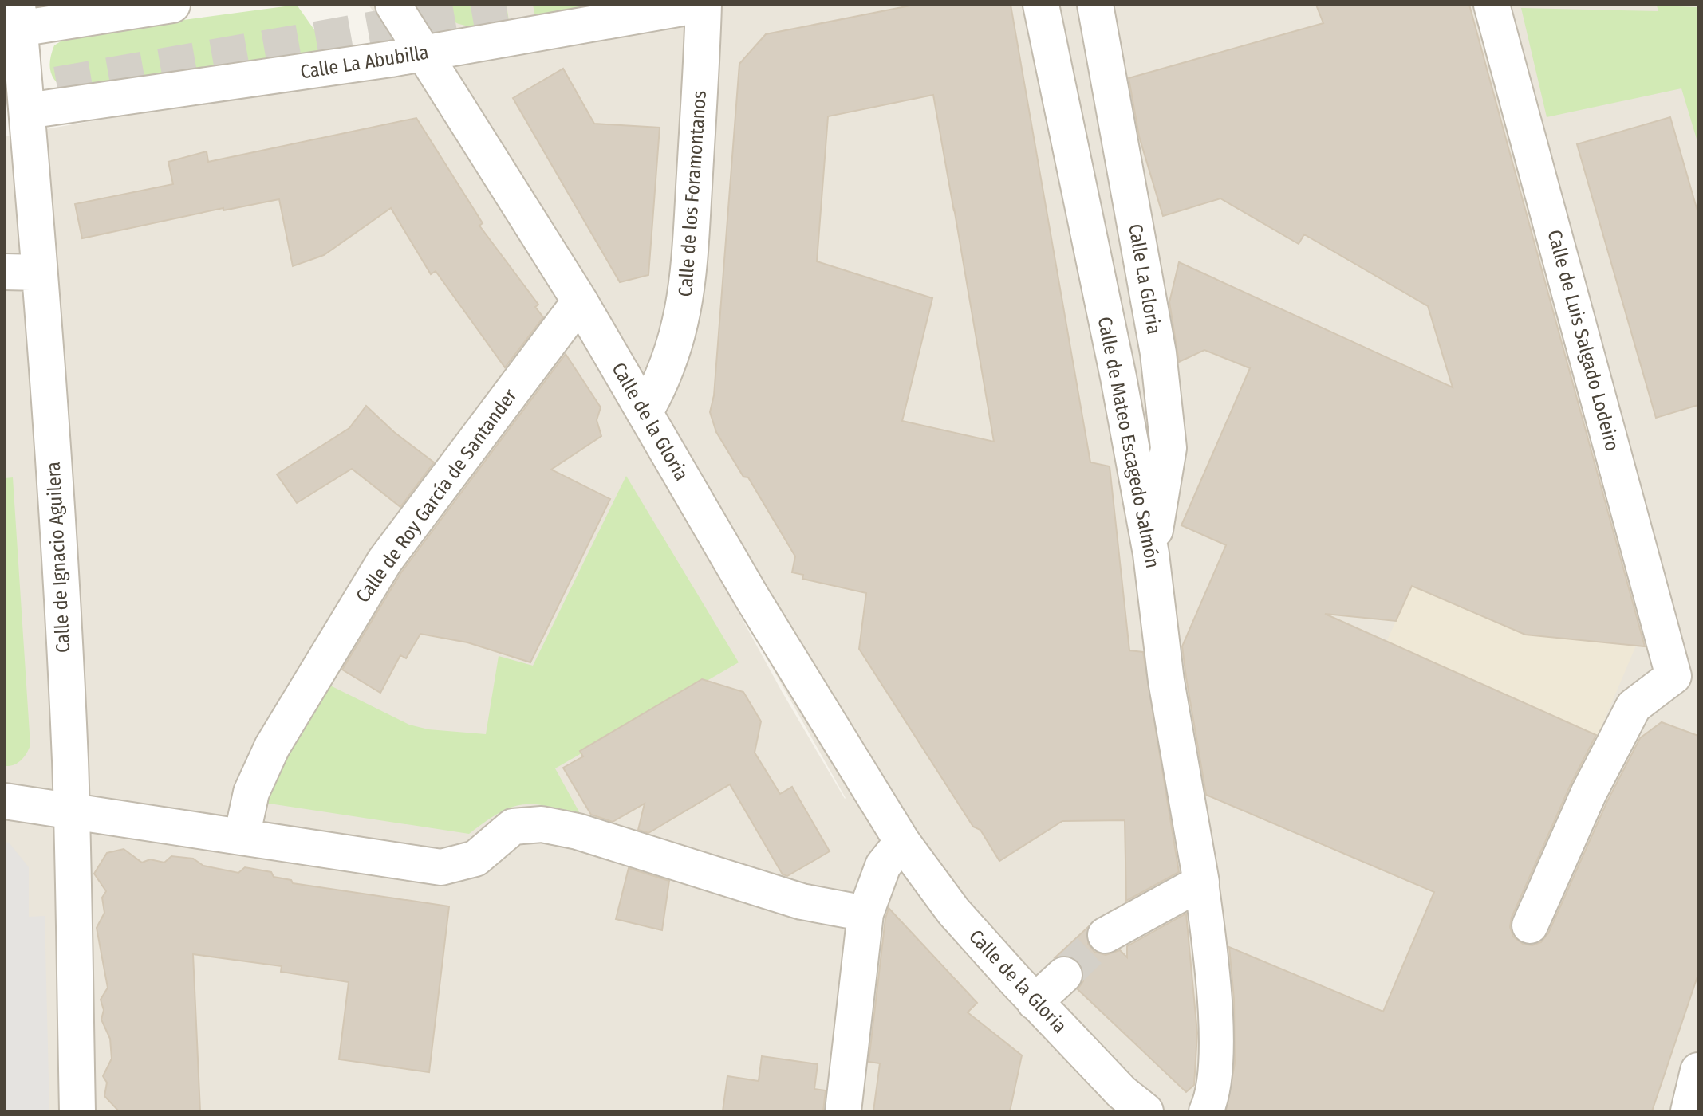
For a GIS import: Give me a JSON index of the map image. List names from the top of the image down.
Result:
{
  "streets": {
    "street": [
      "Calle La Abubilla",
      "Calle de los Foramontanos",
      "Calle La Gloria",
      "Calle de Luis Salgado Lodeiro",
      "Calle de la Gloria",
      "Calle de Mateo Escagedo Salmón",
      "Calle de Roy García de Santander",
      "Calle de Ignacio Aguilera"
    ]
  },
  "crossings": [
    ["Calle La Abubilla", "Calle de los Foramontanos"],
    ["Calle La Abubilla", "Calle de la Gloria"],
    ["Calle La Abubilla", "Calle de Ignacio Aguilera"],
    ["Calle de los Foramontanos", "Calle de la Gloria"],
    ["Calle La Gloria", "Calle de Mateo Escagedo Salmón"],
    ["Calle de la Gloria", "Calle de Roy García de Santander"]
  ]
}
